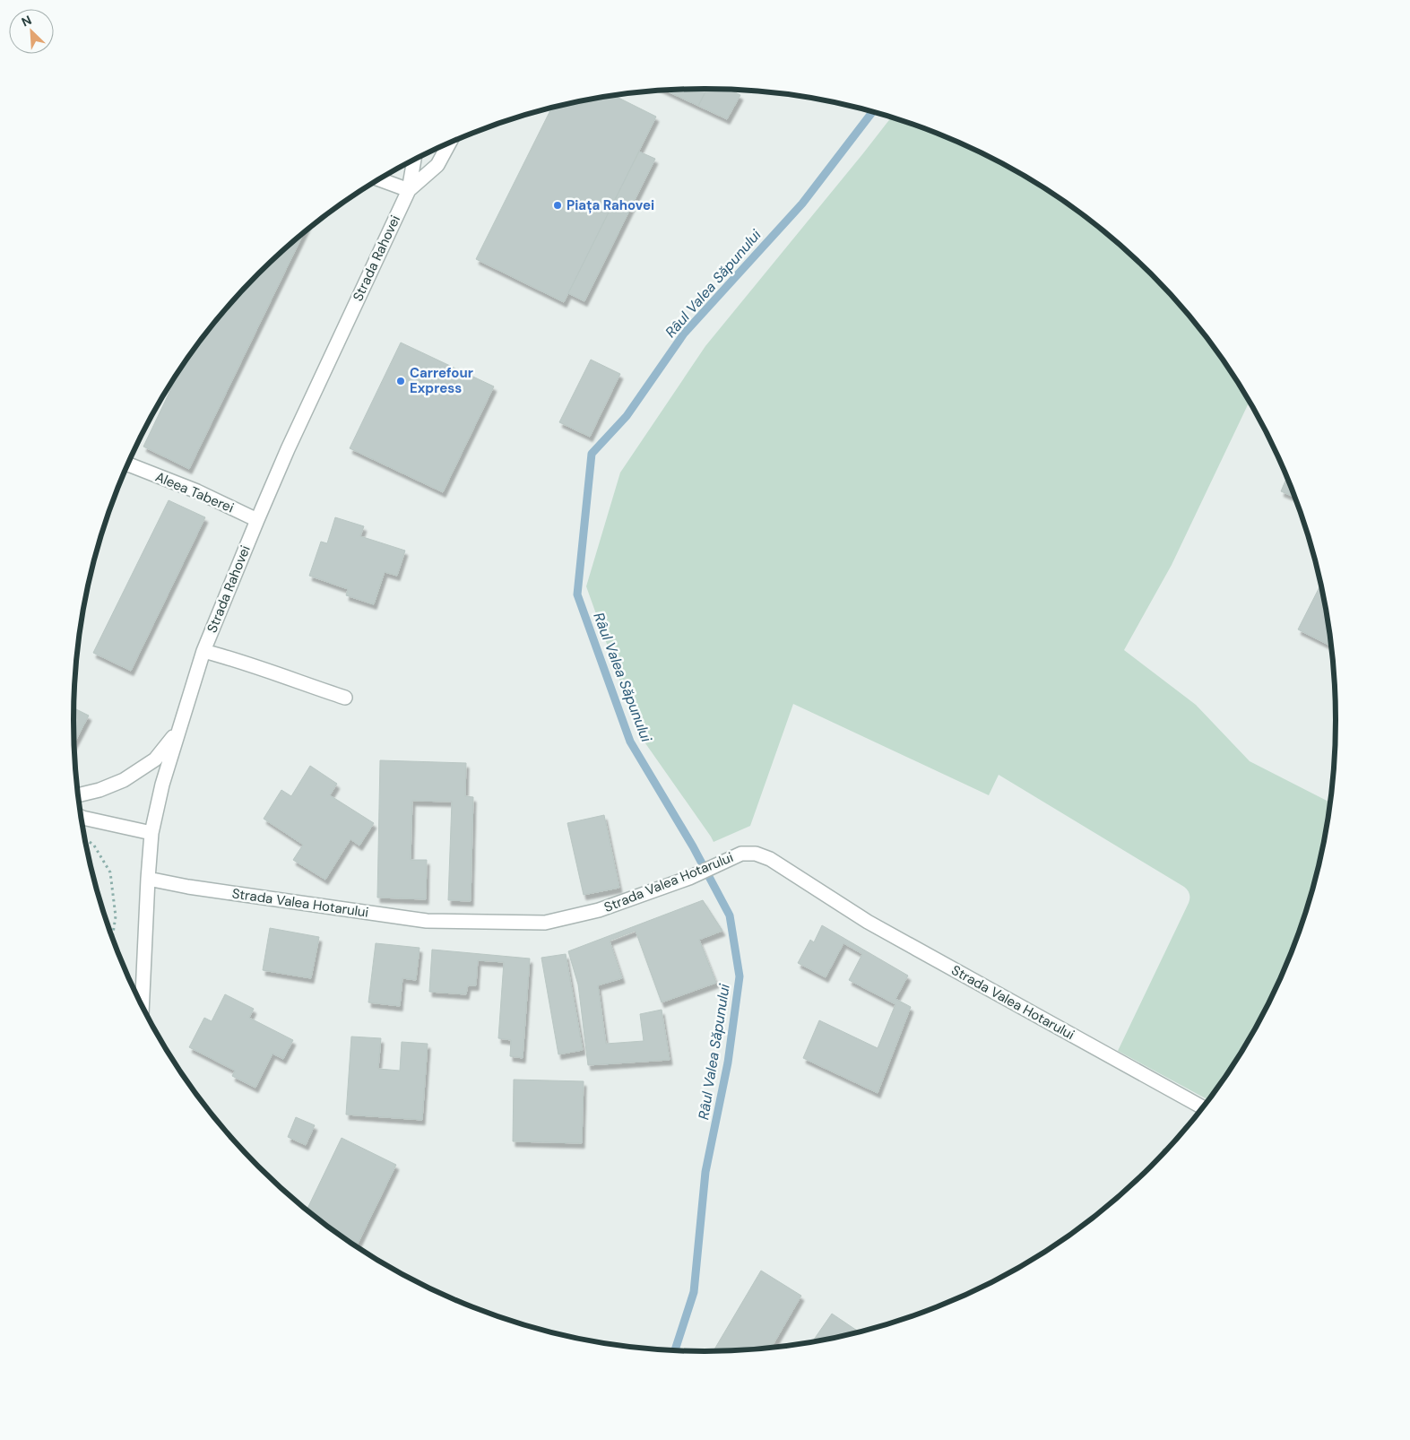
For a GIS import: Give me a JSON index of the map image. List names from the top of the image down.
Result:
{
  "streets": {
    "street": ["Strada Rahovei", "Aleea Taberei", "Strada Valea Hotarului"]
  },
  "crossings": [
    ["Strada Rahovei", "Aleea Taberei"],
    ["Strada Rahovei", "Strada Valea Hotarului"]
  ],
  "water": ["Râul Valea Săpunului"],
  "places": ["Piața Rahovei", "Carrefour Express"],
  "north": "top left"
}
